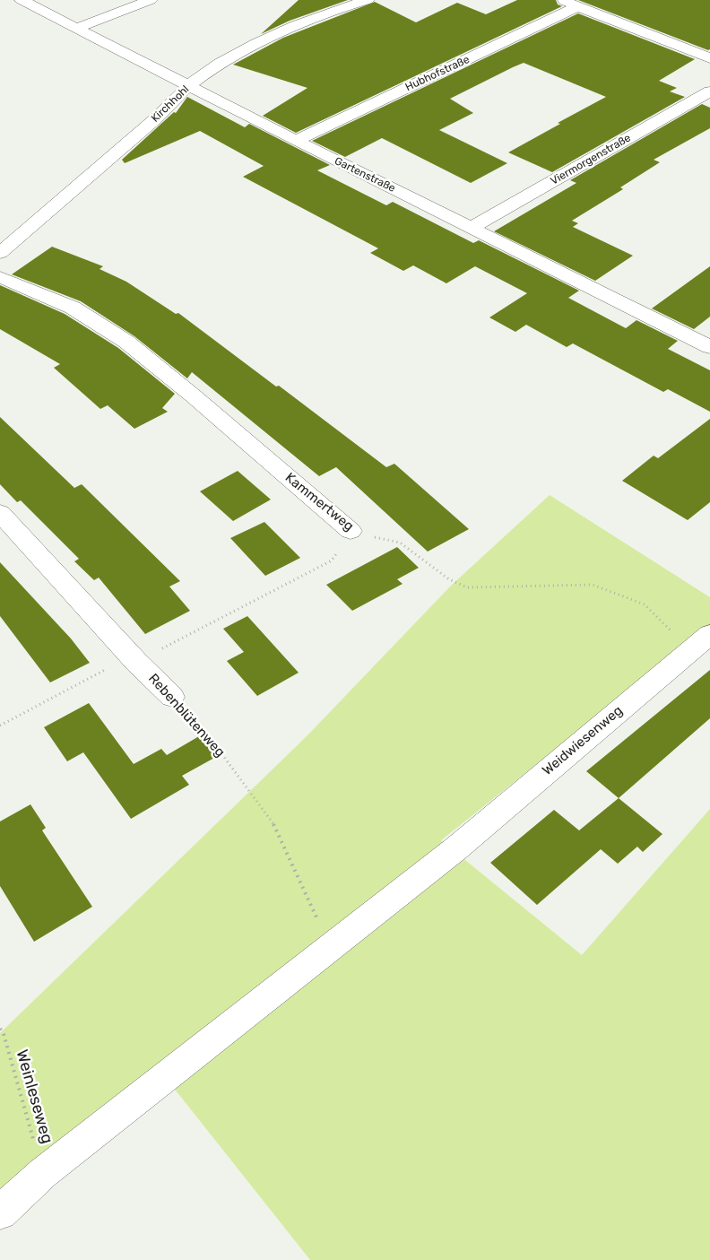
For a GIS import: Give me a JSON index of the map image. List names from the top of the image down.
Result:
{
  "streets": {
    "street": [
      "Hubhofstraße",
      "Kirchhohl",
      "Viermorgenstraße",
      "Gartenstraße",
      "Kammertweg",
      "Rebenblütenweg",
      "Weidwiesenweg"
    ],
    "path": ["Weinleseweg"]
  },
  "crossings": [
    ["Hubhofstraße", "Gartenstraße"],
    ["Kirchhohl", "Gartenstraße"],
    ["Viermorgenstraße", "Gartenstraße"],
    ["Kammertweg", "Weidwiesenweg"],
    ["Rebenblütenweg", "Weidwiesenweg"],
    ["Weidwiesenweg", "Weinleseweg"]
  ]
}
